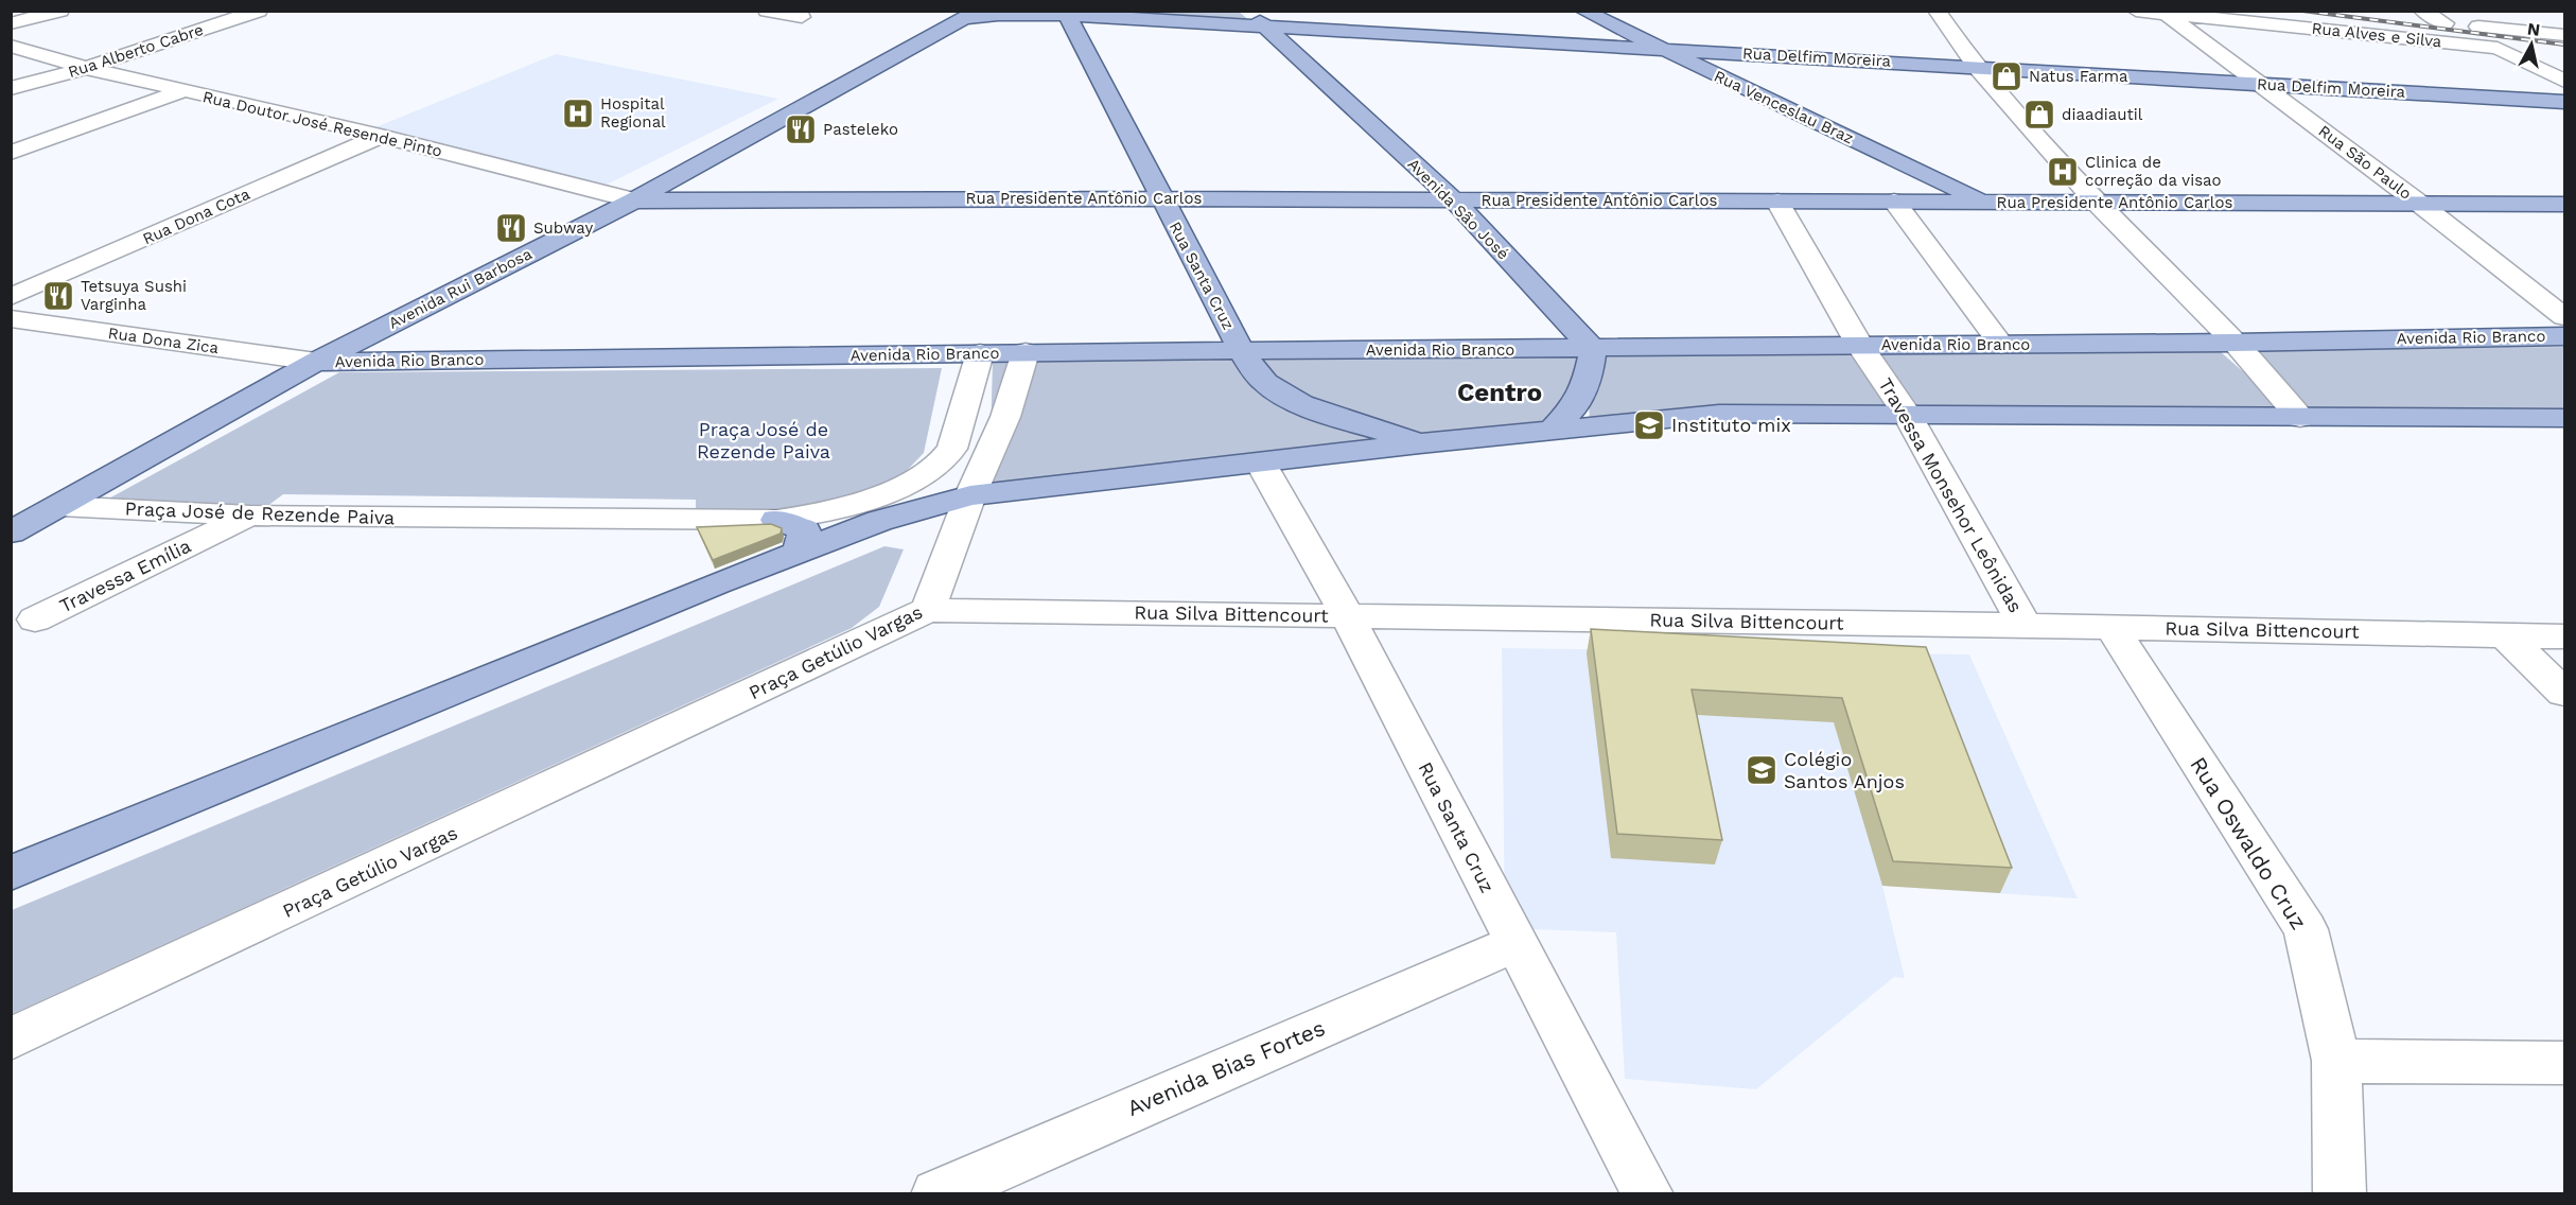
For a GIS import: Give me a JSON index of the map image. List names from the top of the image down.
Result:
{
  "streets": {
    "main road": [
      "Rua Delfim Moreira",
      "Rua Venceslau Braz",
      "Rua Presidente Antônio Carlos",
      "Avenida São José",
      "Rua Santa Cruz",
      "Avenida Rui Barbosa",
      "Avenida Rio Branco"
    ],
    "street": [
      "Rua Alves e Silva",
      "Rua Alberto Cabre",
      "Rua Doutor José Resende Pinto",
      "Rua São Paulo",
      "Rua Dona Cota",
      "Rua Dona Zica",
      "Travessa Monsehor Leônidas",
      "Praça José de Rezende Paiva",
      "Travessa Emília",
      "Rua Silva Bittencourt",
      "Praça Getúlio Vargas",
      "Rua Oswaldo Cruz",
      "Avenida Bias Fortes"
    ]
  },
  "crossings": [
    ["Rua Alves e Silva", "Rua São Paulo"],
    ["Rua Alberto Cabre", "Rua Doutor José Resende Pinto"],
    ["Rua Delfim Moreira", "Rua Venceslau Braz"],
    ["Rua Delfim Moreira", "Rua São Paulo"],
    ["Rua Delfim Moreira", "Avenida São José"],
    ["Rua Delfim Moreira", "Rua Santa Cruz"],
    ["Rua Delfim Moreira", "Avenida Rui Barbosa"],
    ["Rua Venceslau Braz", "Rua Presidente Antônio Carlos"],
    ["Rua Doutor José Resende Pinto", "Rua Presidente Antônio Carlos"],
    ["Rua Doutor José Resende Pinto", "Rua Dona Cota"],
    ["Rua Doutor José Resende Pinto", "Avenida Rui Barbosa"],
    ["Rua São Paulo", "Rua Presidente Antônio Carlos"],
    ["Rua Presidente Antônio Carlos", "Avenida São José"],
    ["Rua Presidente Antônio Carlos", "Rua Santa Cruz"],
    ["Rua Presidente Antônio Carlos", "Avenida Rui Barbosa"],
    ["Rua Presidente Antônio Carlos", "Travessa Monsehor Leônidas"],
    ["Avenida São José", "Avenida Rio Branco"],
    ["Rua Santa Cruz", "Avenida Rio Branco"],
    ["Rua Santa Cruz", "Rua Silva Bittencourt"],
    ["Rua Santa Cruz", "Avenida Bias Fortes"],
    ["Avenida Rui Barbosa", "Avenida Rio Branco"],
    ["Avenida Rui Barbosa", "Rua Dona Zica"],
    ["Avenida Rui Barbosa", "Praça José de Rezende Paiva"],
    ["Avenida Rio Branco", "Rua Dona Zica"],
    ["Avenida Rio Branco", "Travessa Monsehor Leônidas"],
    ["Avenida Rio Branco", "Praça José de Rezende Paiva"],
    ["Travessa Monsehor Leônidas", "Rua Silva Bittencourt"],
    ["Praça José de Rezende Paiva", "Travessa Emília"],
    ["Rua Silva Bittencourt", "Praça Getúlio Vargas"],
    ["Rua Silva Bittencourt", "Rua Oswaldo Cruz"]
  ],
  "districts": ["Centro"],
  "parks": ["Praça José de Rezende Paiva"],
  "places": {
    "shop": ["Natus Farma", "diaadiautil"],
    "hospital": ["Hospital Regional", "Clinica de correção da visao"],
    "restaurant": ["Pasteleko", "Subway", "Tetsuya Sushi Varginha"],
    "school or university": ["Instituto mix", "Colégio Santos Anjos"]
  },
  "north": "top"
}
